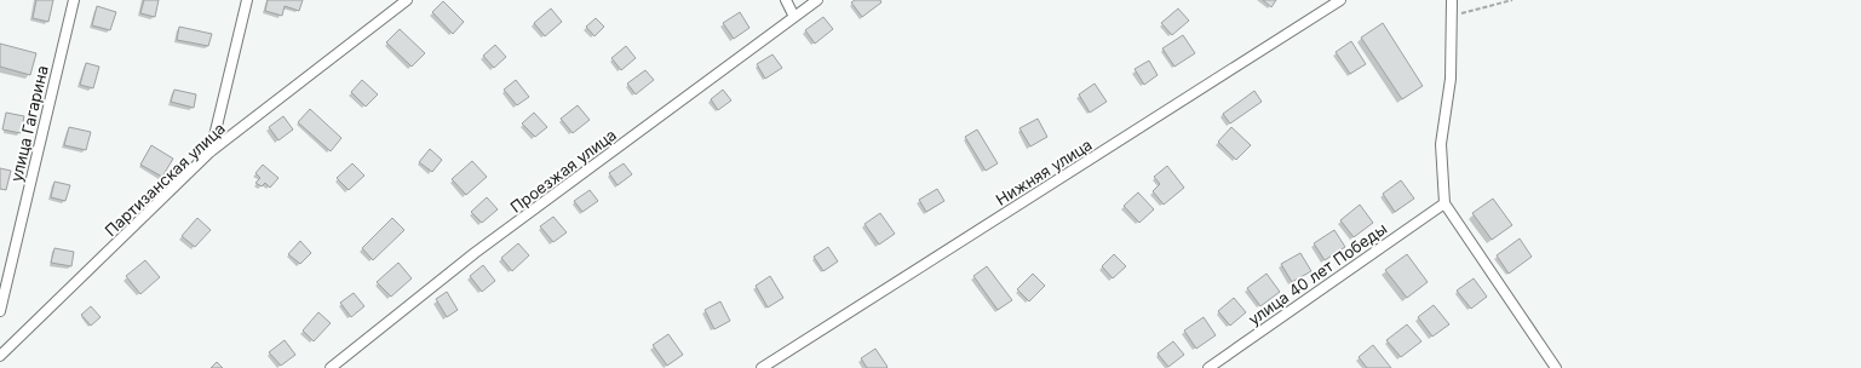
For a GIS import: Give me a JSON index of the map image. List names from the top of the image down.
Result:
{
  "streets": {
    "street": [
      "улица Гагарина",
      "Проезжая улица",
      "Нижняя улица",
      "Партизанская улица",
      "улица 40 лет Победы"
    ]
  }
}
